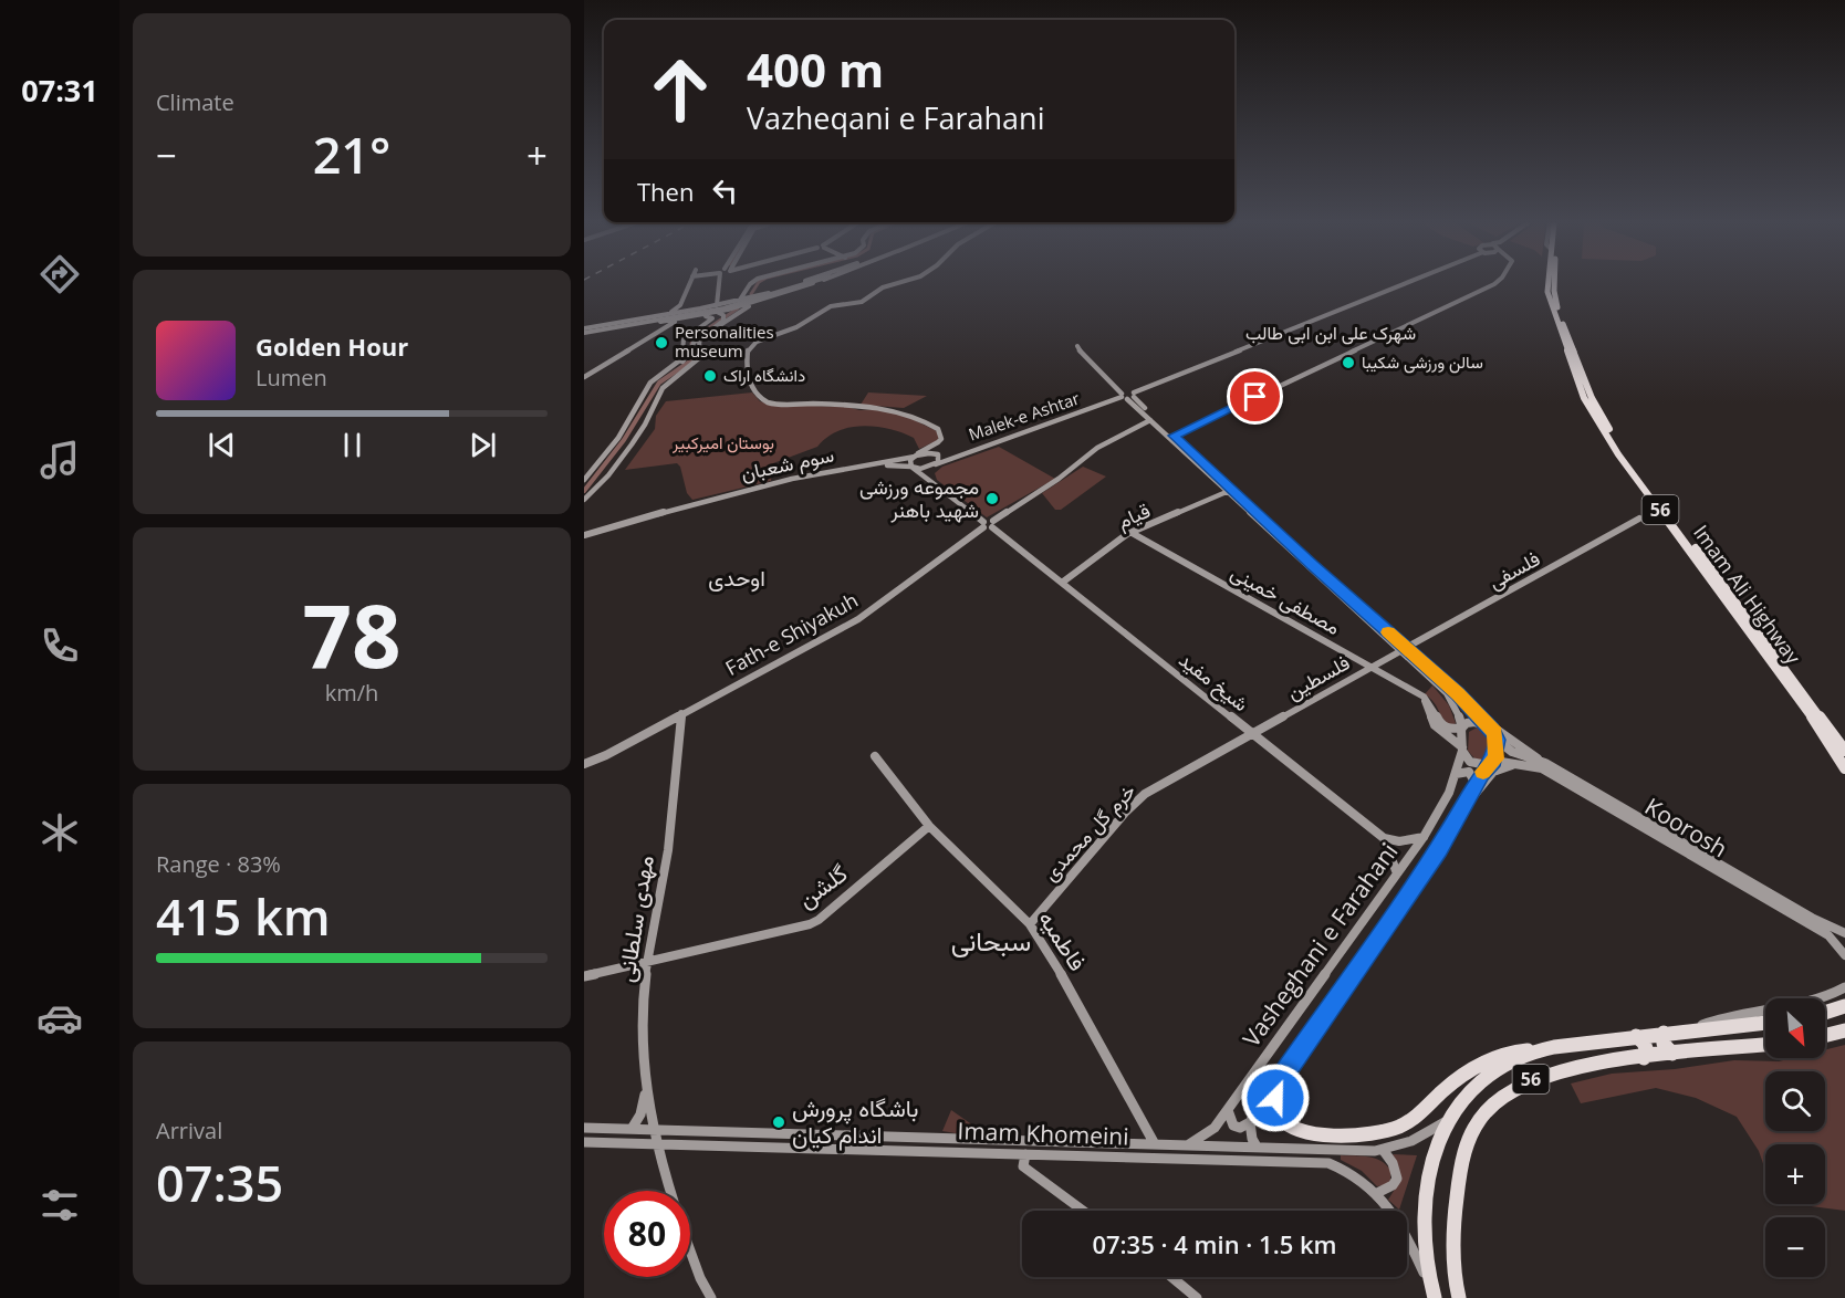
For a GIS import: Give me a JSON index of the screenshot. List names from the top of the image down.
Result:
{
  "streets": {
    "highway": ["56", "Imam Ali Highway"],
    "street": [
      "Malek-e Ashtar",
      "سوم شعبان",
      "قیام",
      "فلسفی",
      "مصطفی خمینی",
      "Fath-e Shiyakuh",
      "فلسطین",
      "شیخ مفید",
      "Koorosh",
      "خرم گل محمدی",
      "گلشن",
      "مهدی سلطانی",
      "فاطمیه",
      "Vasheghani e Farahani",
      "Imam Khomeini"
    ]
  },
  "crossings": [
    ["Malek-e Ashtar", "سوم شعبان"],
    ["Malek-e Ashtar", "شیخ مفید"],
    ["سوم شعبان", "شیخ مفید"],
    ["56", "Imam Khomeini"],
    ["قیام", "مصطفی خمینی"],
    ["قیام", "شیخ مفید"],
    ["فلسفی", "فلسطین"],
    ["مصطفی خمینی", "فلسطین"],
    ["مصطفی خمینی", "Koorosh"],
    ["مصطفی خمینی", "Vasheghani e Farahani"],
    ["Fath-e Shiyakuh", "شیخ مفید"],
    ["Fath-e Shiyakuh", "مهدی سلطانی"],
    ["فلسطین", "شیخ مفید"],
    ["فلسطین", "خرم گل محمدی"],
    ["شیخ مفید", "خرم گل محمدی"],
    ["Koorosh", "Vasheghani e Farahani"],
    ["خرم گل محمدی", "فاطمیه"],
    ["گلشن", "مهدی سلطانی"],
    ["گلشن", "فاطمیه"],
    ["مهدی سلطانی", "Imam Khomeini"],
    ["فاطمیه", "Imam Khomeini"],
    ["Vasheghani e Farahani", "Imam Khomeini"]
  ],
  "districts": ["شهرک علی ابن ابی طالب", "اوحدی", "سبحانی"],
  "parks": ["بوستان امیرکبیر"],
  "places": [
    "Personalities museum",
    "سالن ورزشی شکیبا",
    "دانشگاه اراک",
    "مجموعه ورزشی شهید باهنر",
    "باشگاه پرورش اندام کیان"
  ],
  "north": "bottom right",
  "page": {
    "tabs": "07:31",
    "tile": [
      "Climate",
      ["78", "km/h"],
      ["Range · 83%", "415 km"],
      ["Arrival", "07:35"]
    ],
    "turn": ["400 m", "Vazheqani e Farahani"],
    "heat": ["−", "21°", "+"],
    "then": "Then",
    "song": ["Golden Hour", "Lumen"],
    "map_buttons": ["+", "−"],
    "limit": "80",
    "trip": "07:35 · 4 min · 1.5 km"
  }
}
